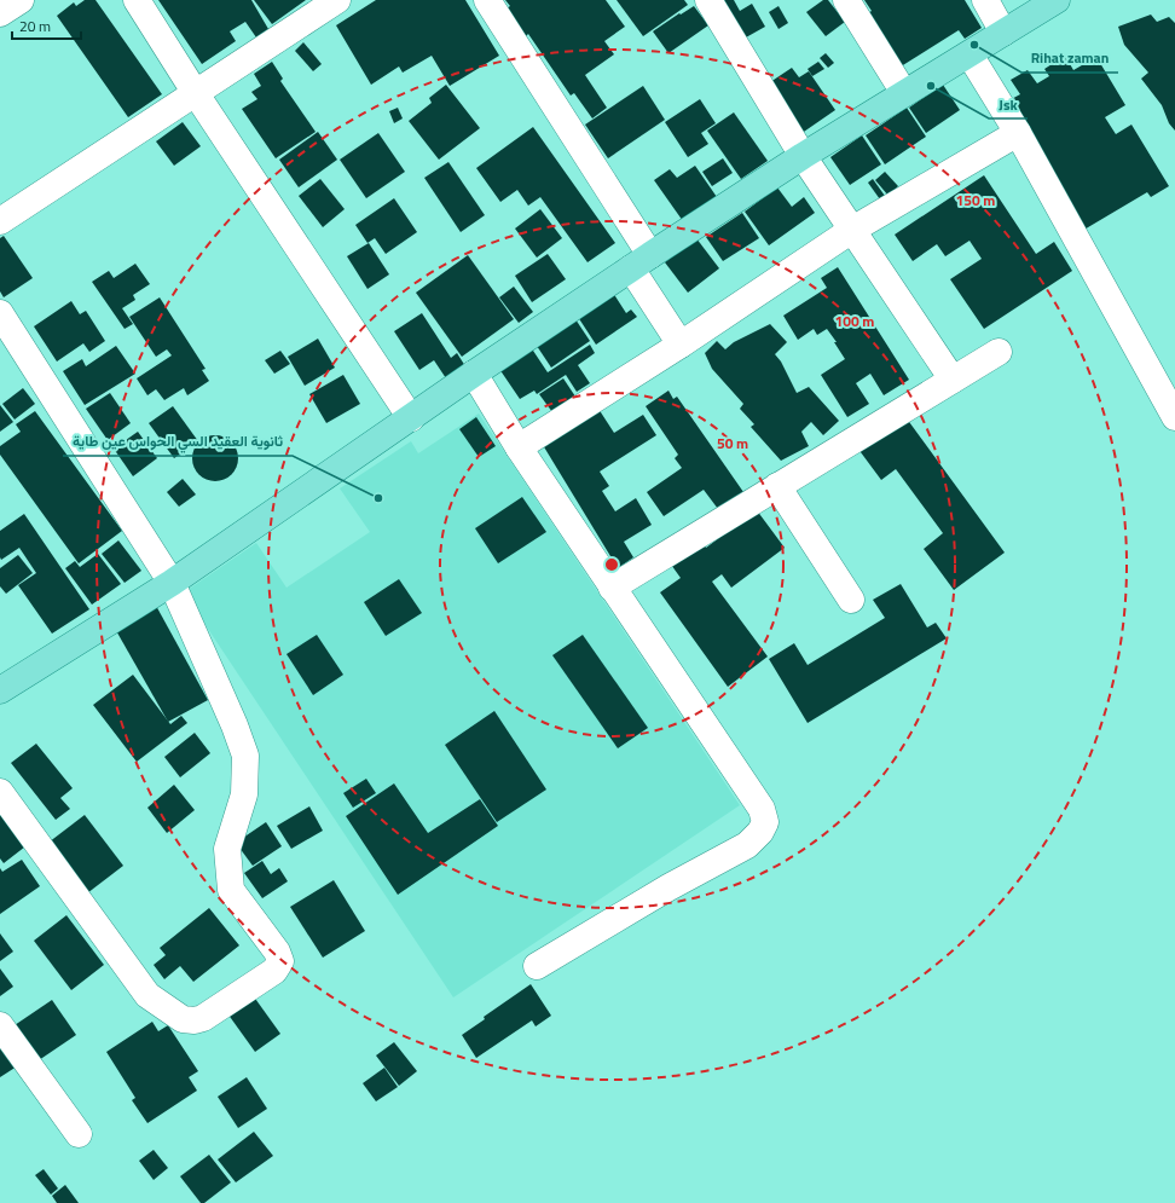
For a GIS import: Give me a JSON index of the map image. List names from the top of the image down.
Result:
{
  "places": ["Rihat zaman", "Jsk", "ثانوية العقيد السي الحواس عين طاية"],
  "scale_bar": "20 m",
  "rings": ["150 m", "100 m", "50 m"]
}
